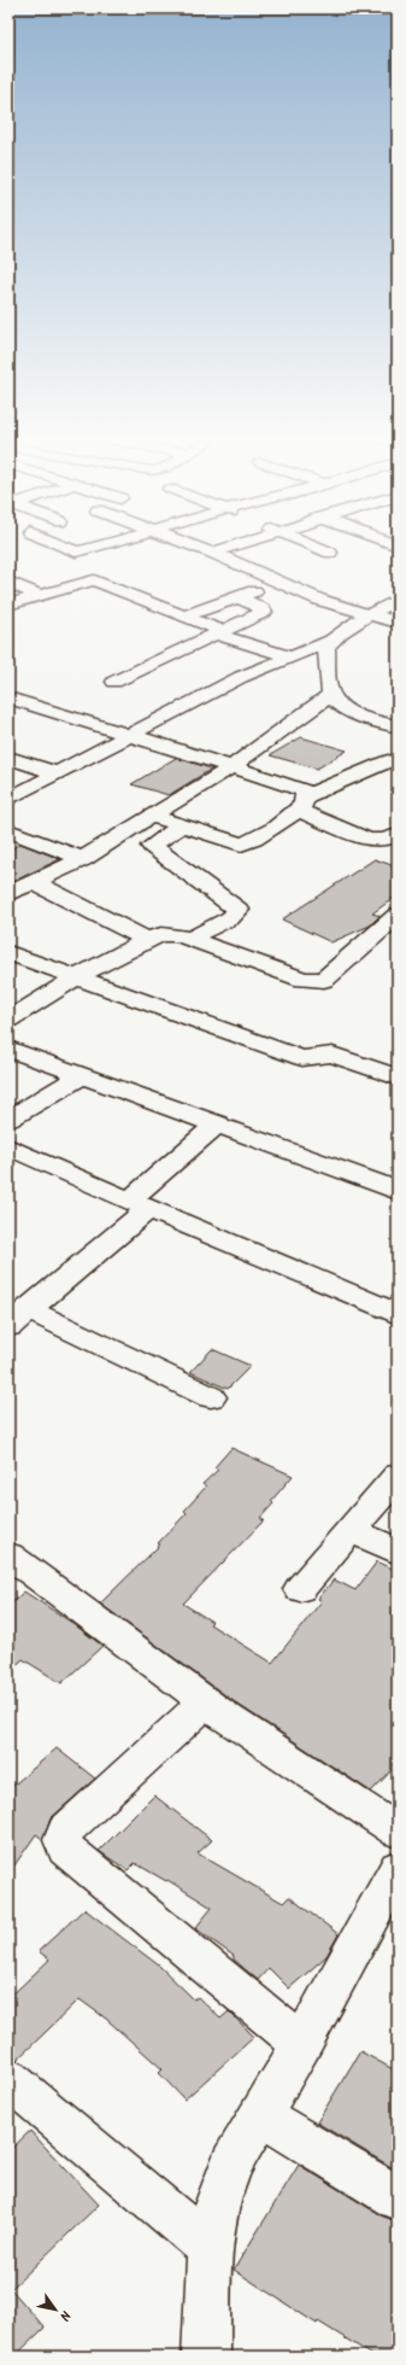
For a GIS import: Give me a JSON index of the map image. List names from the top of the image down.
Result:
{
  "north": "bottom right"
}
